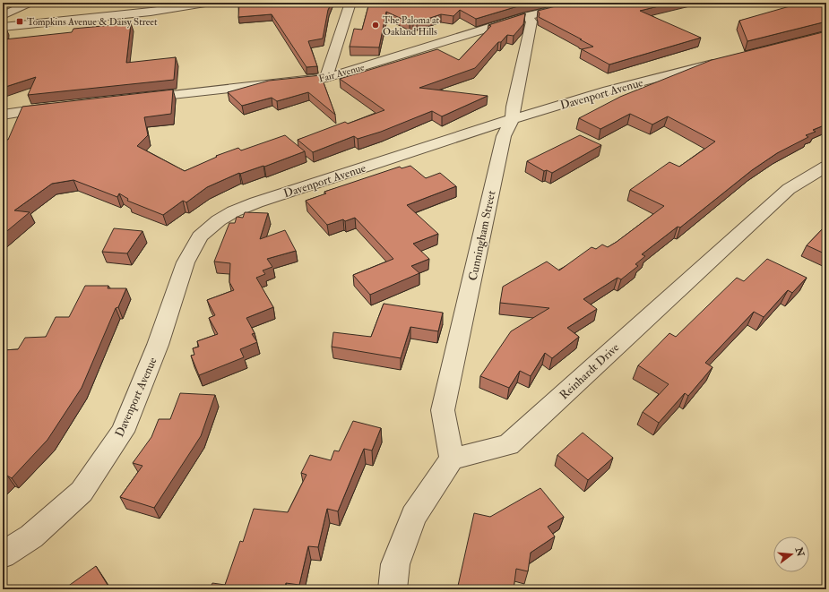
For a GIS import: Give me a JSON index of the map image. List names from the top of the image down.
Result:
{
  "streets": {
    "street": [
      "Fair Avenue",
      "Davenport Avenue",
      "Cunningham Street",
      "Reinhardt Drive"
    ]
  },
  "crossings": [
    ["Fair Avenue", "Cunningham Street"],
    ["Davenport Avenue", "Cunningham Street"],
    ["Cunningham Street", "Reinhardt Drive"]
  ],
  "places": {
    "transit": ["Tompkins Avenue & Daisy Street"],
    "other": ["The Paloma at Oakland Hills"]
  },
  "north": "right"
}
